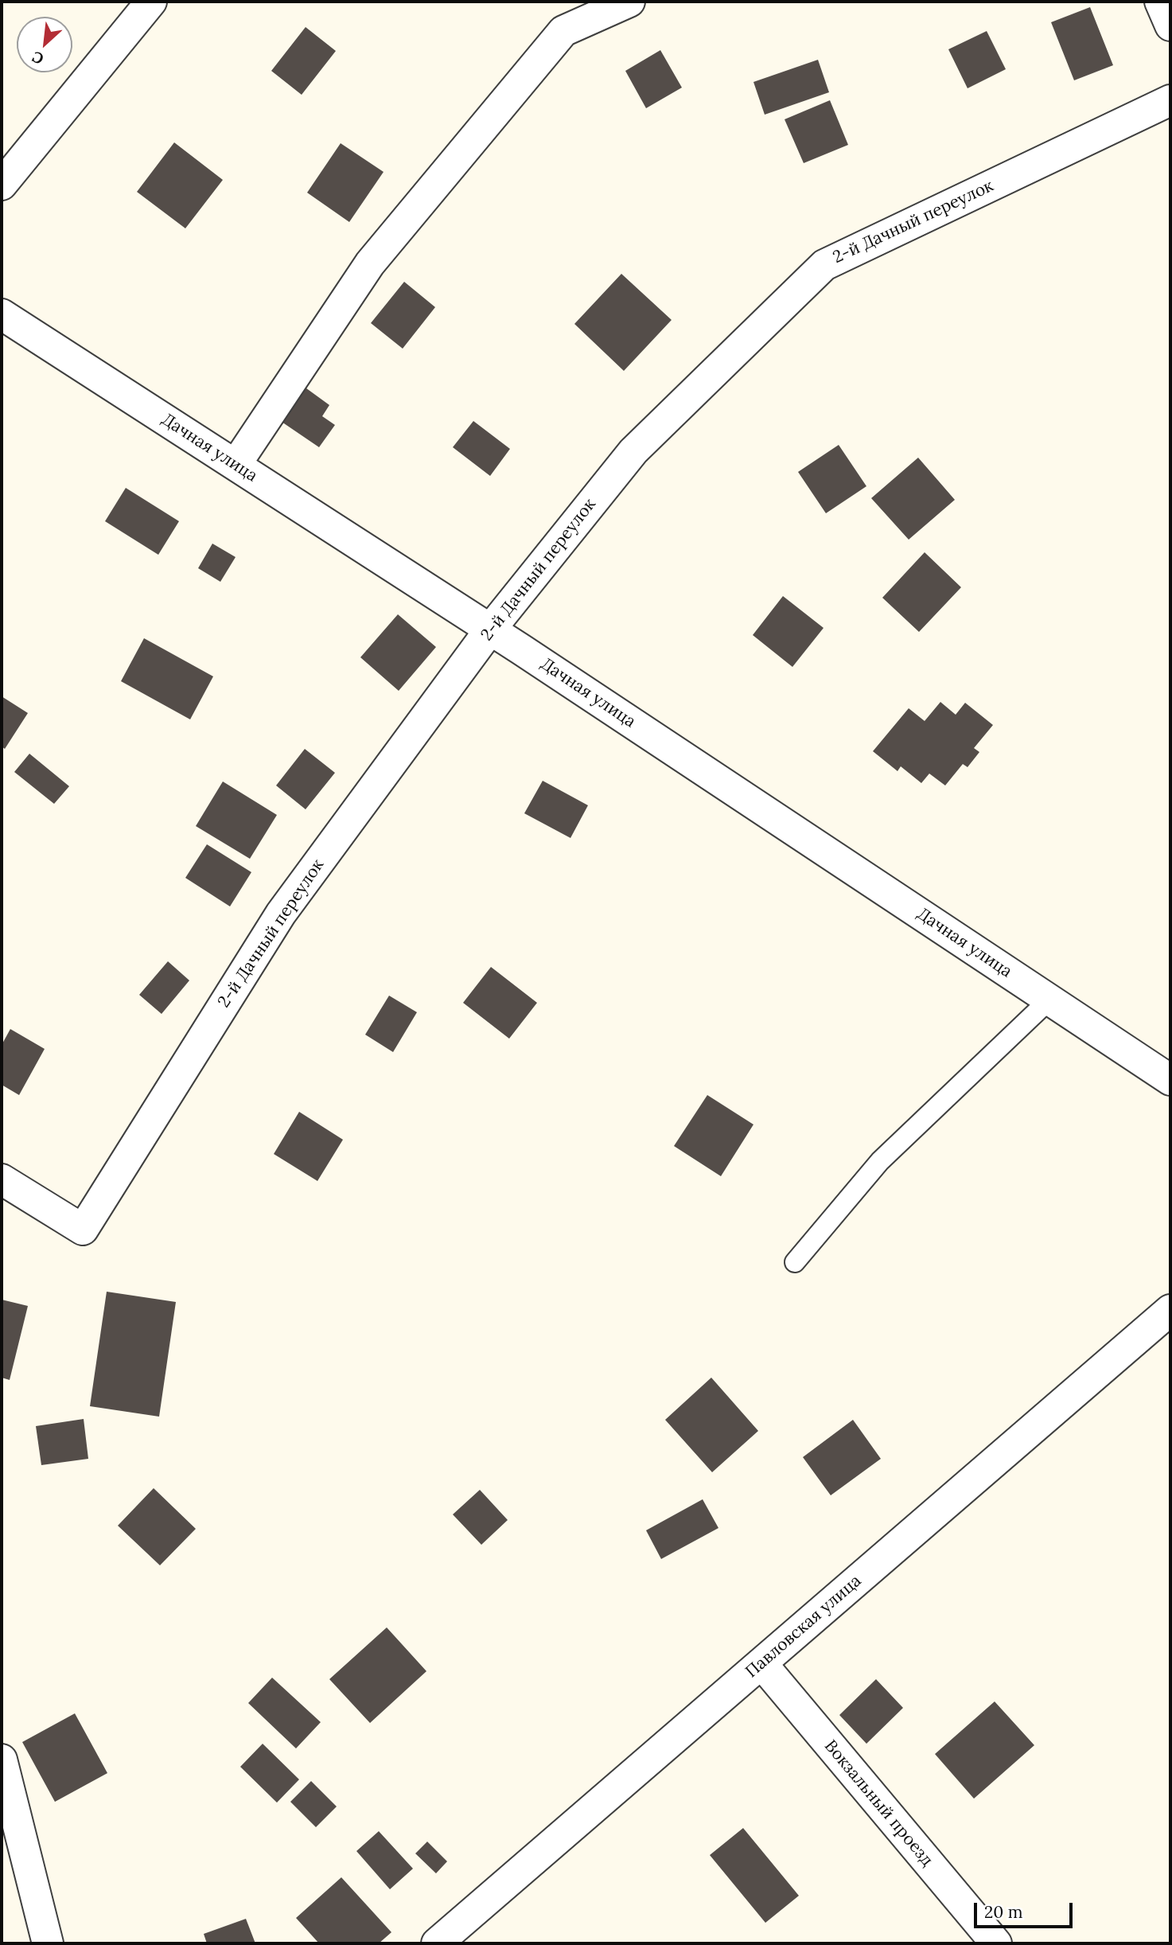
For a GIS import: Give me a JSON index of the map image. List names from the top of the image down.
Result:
{
  "streets": {
    "street": [
      "2-й Дачный переулок",
      "Дачная улица",
      "Павловская улица",
      "Вокзальный проезд"
    ]
  },
  "crossings": [
    ["2-й Дачный переулок", "Дачная улица"],
    ["Павловская улица", "Вокзальный проезд"]
  ],
  "scale_bar": "20 m",
  "north": "bottom left"
}
